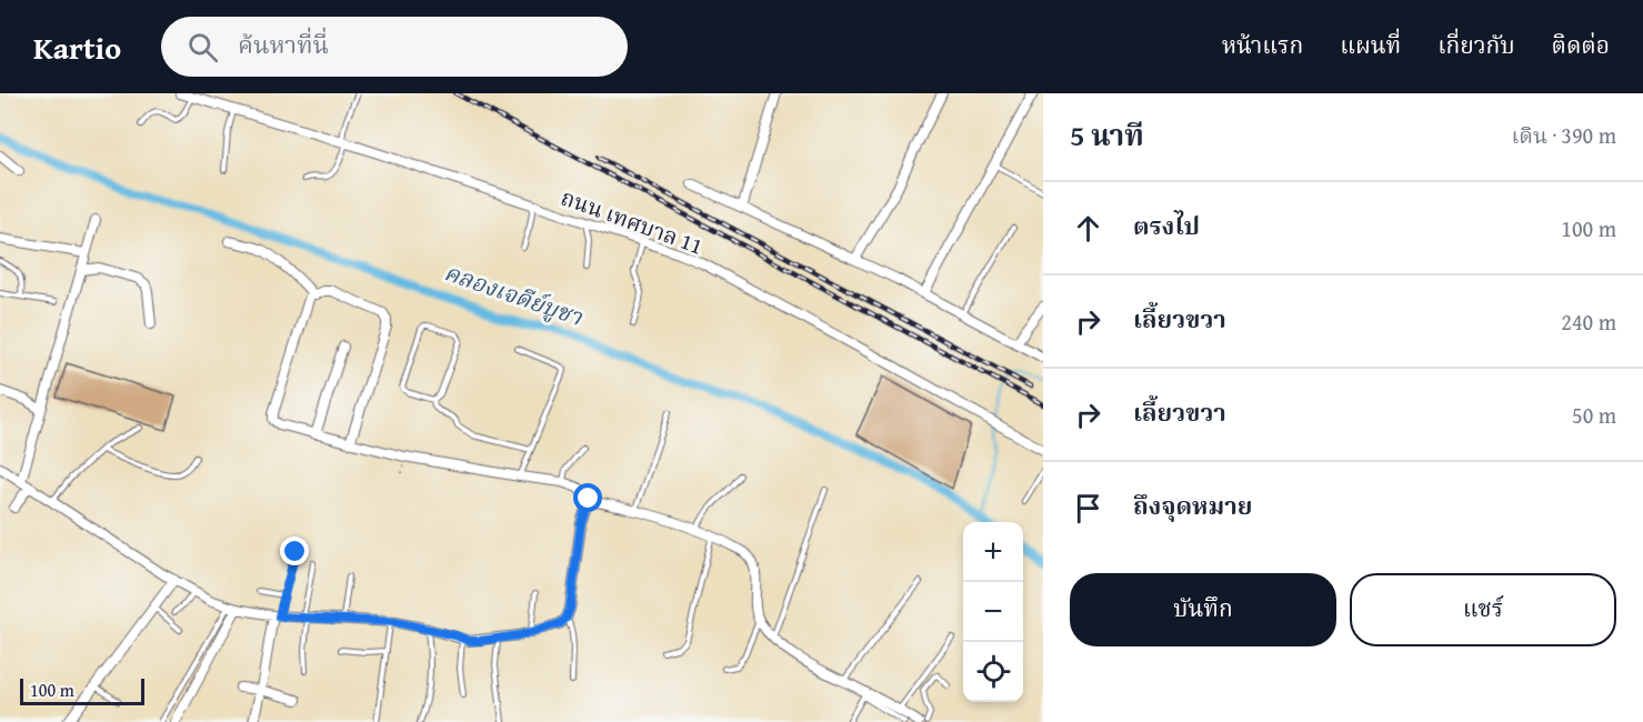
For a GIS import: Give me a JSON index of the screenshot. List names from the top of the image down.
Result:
{
  "streets": {
    "street": ["ถนน เทศบาล 11"]
  },
  "water": ["คลองเจดีย์บูชา"],
  "scale_bar": "100 m",
  "page": {
    "header": "Kartio",
    "search": "ค้นหาที่นี่",
    "nav": [
      "หน้าแรก",
      "แผนที่",
      "เกี่ยวกับ",
      "ติดต่อ"
    ],
    "heading": ["5 นาที", "เดิน · 390 m"],
    "list": [
      ["ตรงไป", "100 m"],
      ["เลี้ยวขวา", "240 m"],
      ["เลี้ยวขวา", "50 m"],
      "ถึงจุดหมาย"
    ],
    "map_buttons": ["+", "−"],
    "buttons": ["บันทึก", "แชร์"],
    "scale": "100 m"
  }
}
